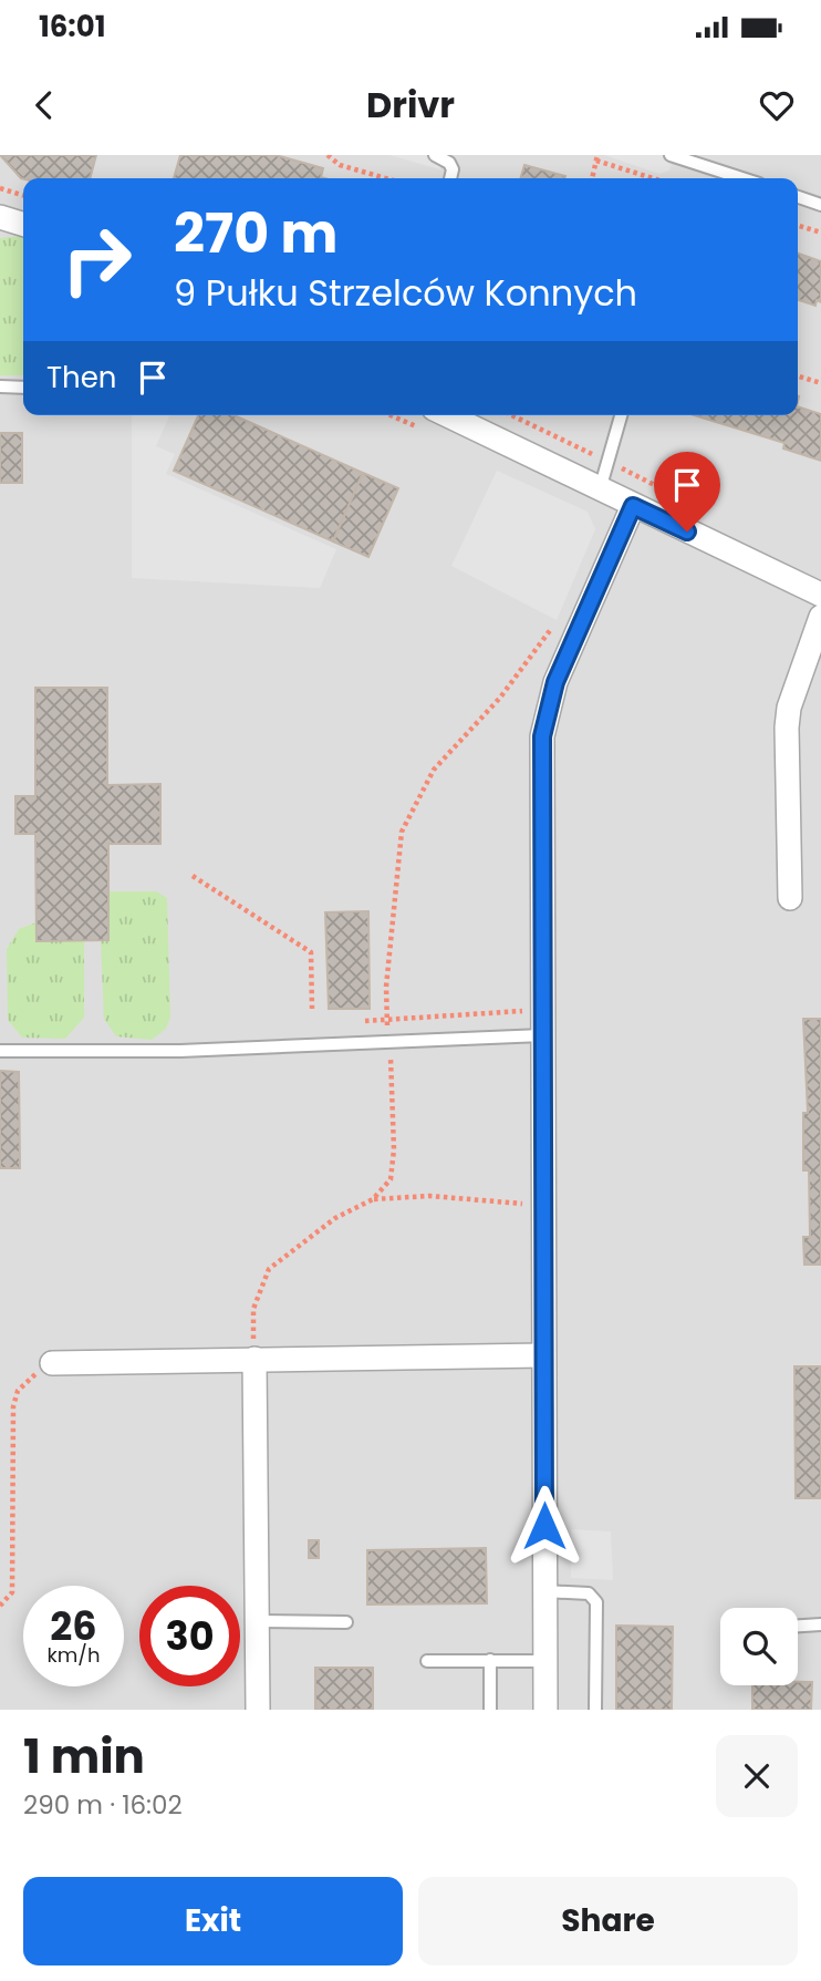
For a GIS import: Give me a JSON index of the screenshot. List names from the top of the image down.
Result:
{
  "page": {
    "status": "16:01",
    "header": "Drivr",
    "turn": ["270 m", "9 Pułku Strzelców Konnych"],
    "then": "Then",
    "speed": "26 km/h",
    "limit": "30",
    "heading": ["1 min", "290 m · 16:02"],
    "buttons": ["Exit", "Share"]
  }
}
